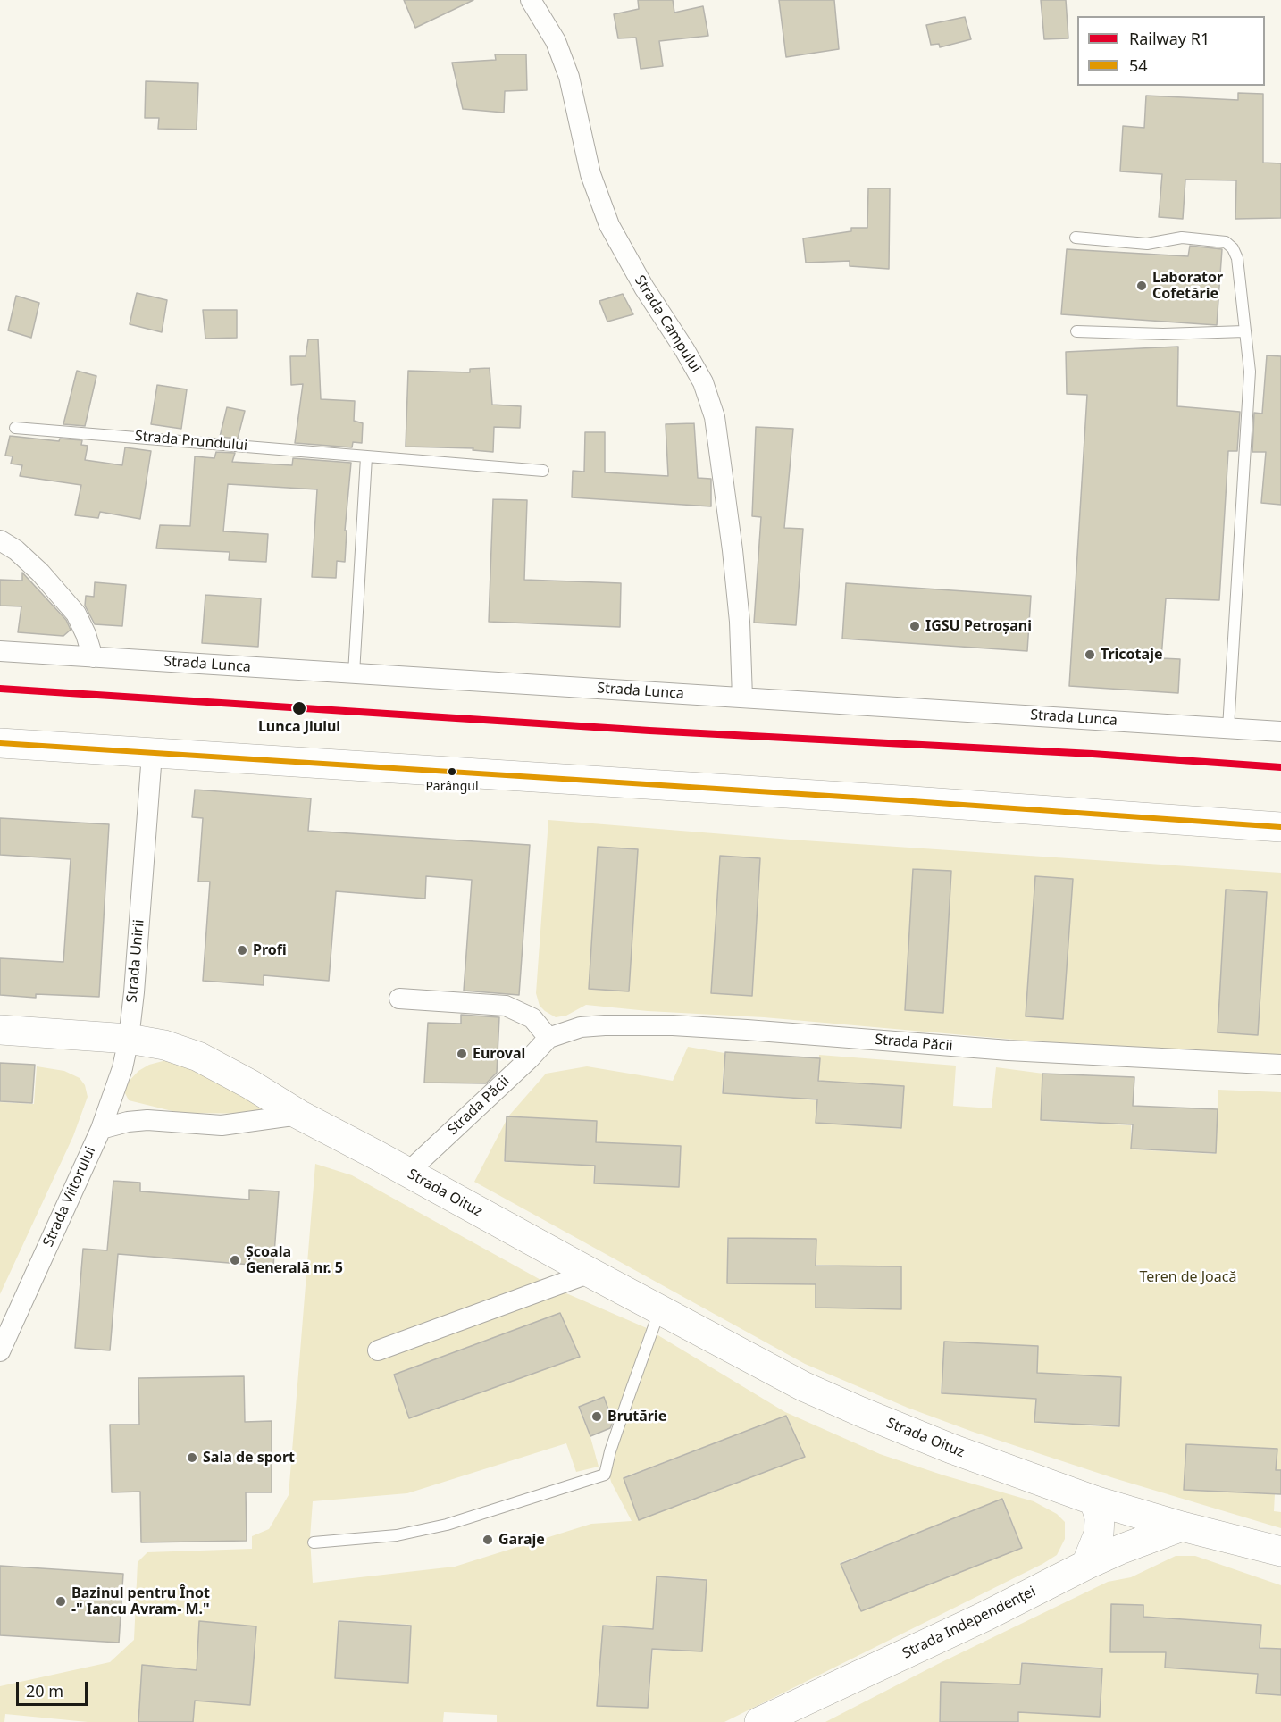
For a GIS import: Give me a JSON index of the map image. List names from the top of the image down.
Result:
{
  "streets": {
    "street": [
      "Strada Campului",
      "Strada Lunca",
      "Strada Unirii",
      "Strada Păcii",
      "Strada Oituz",
      "Strada Viitorului",
      "Strada Independenței"
    ],
    "lane": ["Strada Prundului"]
  },
  "crossings": [
    ["Strada Campului", "Strada Lunca"],
    ["Strada Unirii", "Strada Oituz"],
    ["Strada Unirii", "Strada Viitorului"],
    ["Strada Păcii", "Strada Oituz"],
    ["Strada Oituz", "Strada Viitorului"],
    ["Strada Oituz", "Strada Independenței"]
  ],
  "parks": ["Teren de Joacă"],
  "places": [
    "Laborator Cofetărie",
    "IGSU Petroșani",
    "Tricotaje",
    "Lunca Jiului",
    "Parângul",
    "Profi",
    "Euroval",
    "Școala Generală nr. 5",
    "Brutărie",
    "Sala de sport",
    "Garaje",
    "Bazinul pentru Înot -\" Iancu Avram- M.\""
  ],
  "lines": ["rail line R1", "transit line 54"],
  "legend": ["Railway R1", "54"],
  "scale_bar": "20 m"
}
